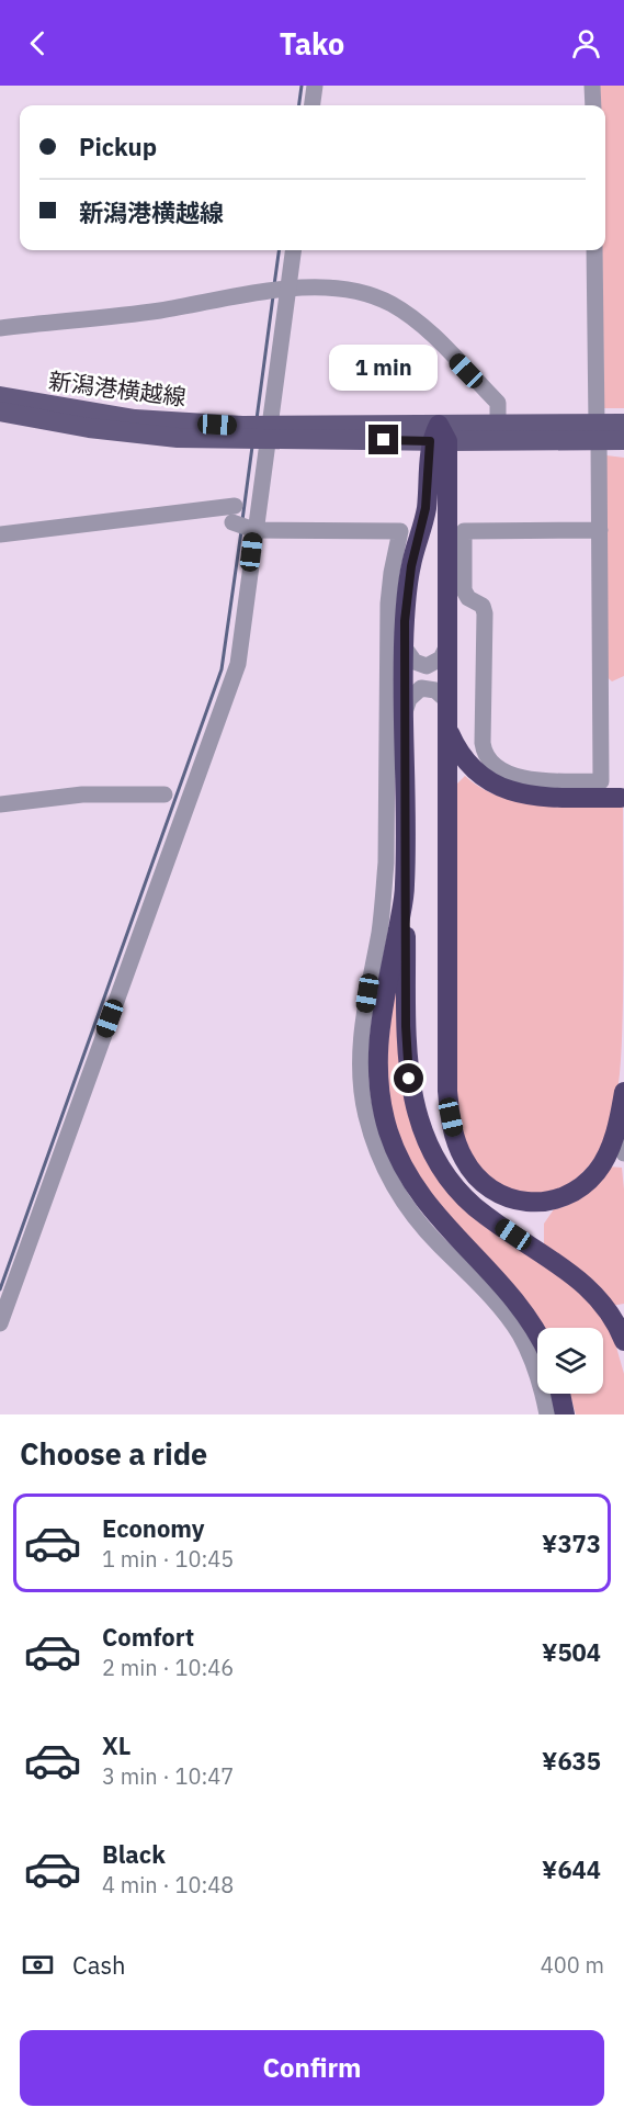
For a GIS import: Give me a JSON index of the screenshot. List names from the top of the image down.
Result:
{
  "streets": {
    "main road": ["新潟港横越線"]
  },
  "page": {
    "header": "Tako",
    "banner": ["Pickup", "新潟港横越線"],
    "bubble": "1 min",
    "heading": "Choose a ride",
    "list": [
      {
        "name": "Economy",
        "note": "1 min · 10:45",
        "value": "¥373"
      },
      {
        "name": "Comfort",
        "note": "2 min · 10:46",
        "value": "¥504"
      },
      {
        "name": "XL",
        "note": "3 min · 10:47",
        "value": "¥635"
      },
      {
        "name": "Black",
        "note": "4 min · 10:48",
        "value": "¥644"
      }
    ],
    "pay": ["Cash", "400 m"],
    "buttons": "Confirm"
  }
}
